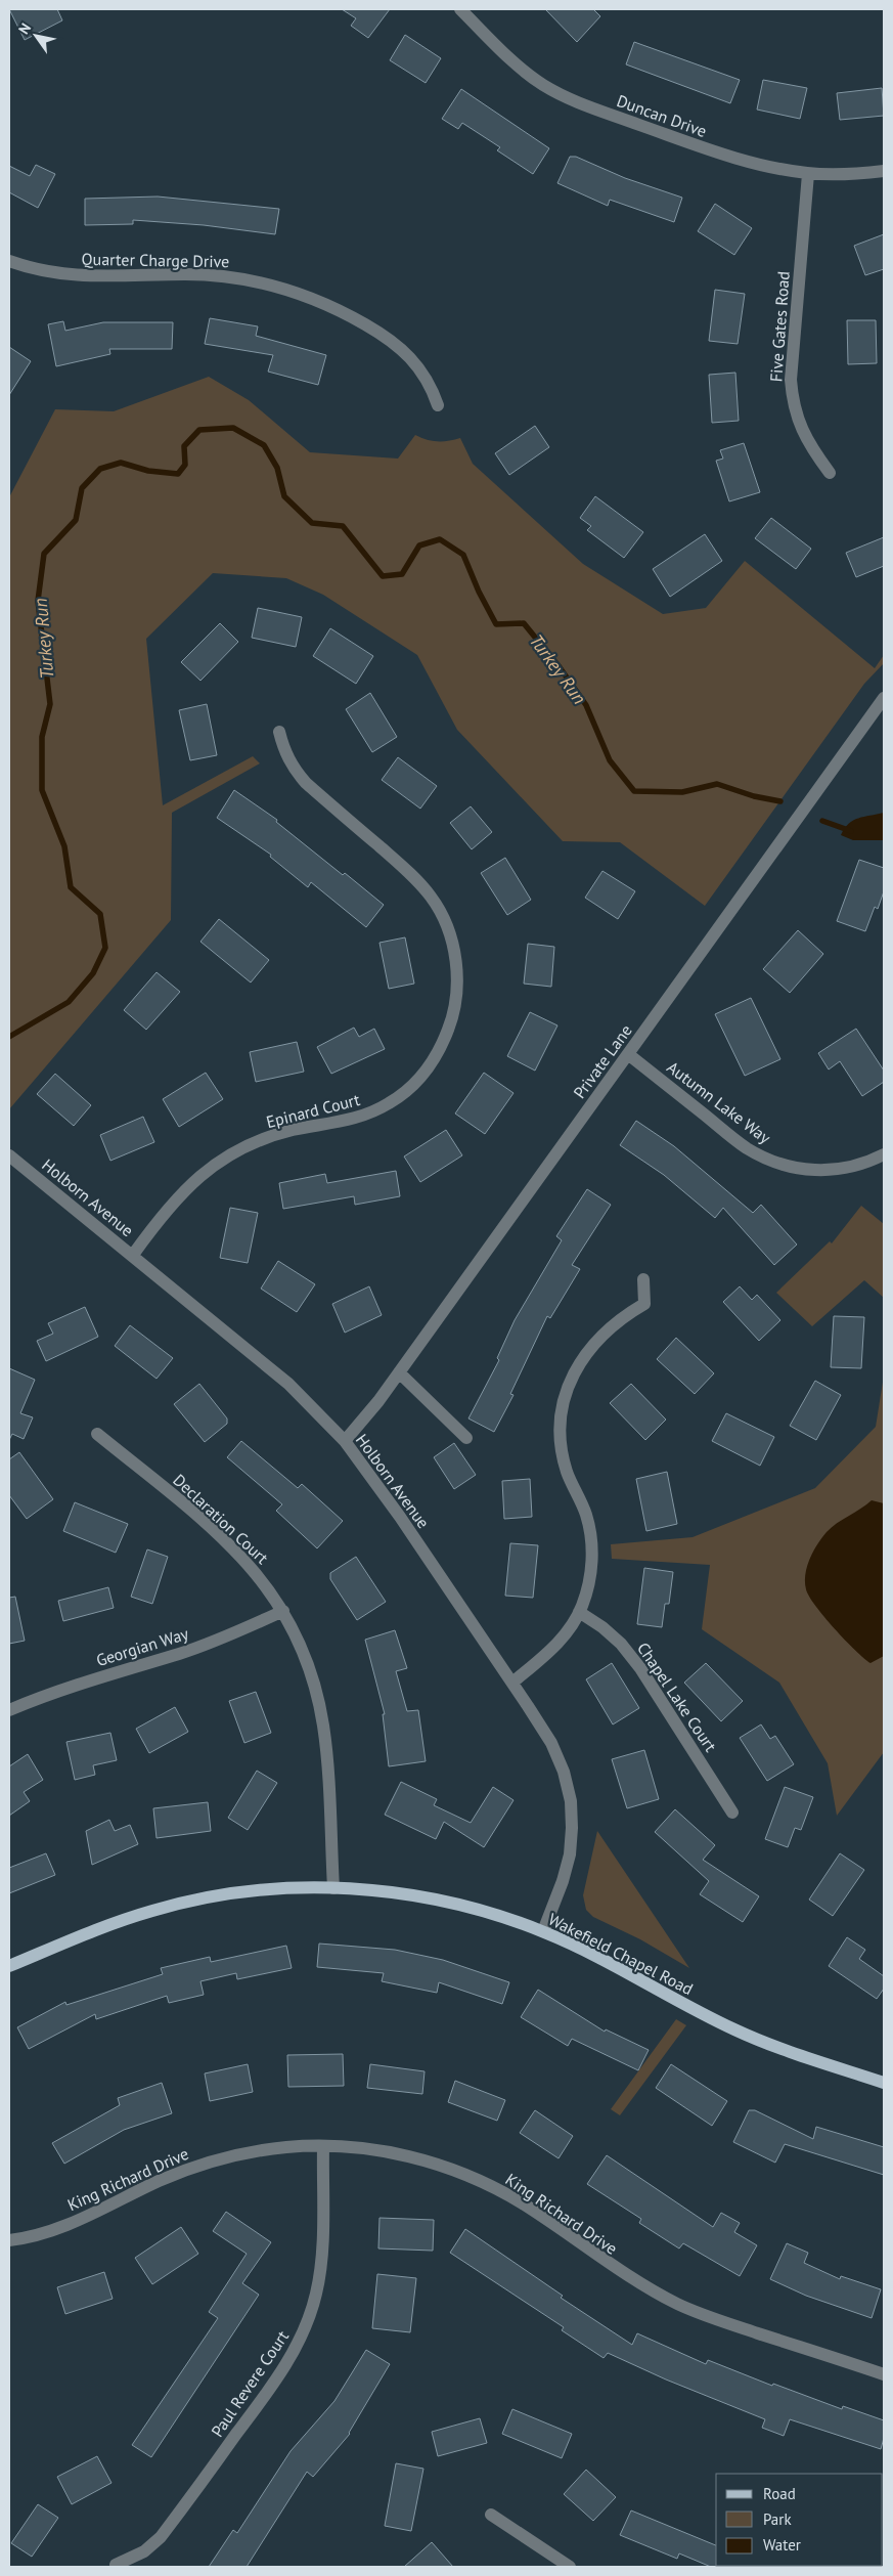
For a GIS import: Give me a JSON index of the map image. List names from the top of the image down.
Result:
{
  "streets": {
    "main road": ["Wakefield Chapel Road"],
    "street": [
      "Duncan Drive",
      "Quarter Charge Drive",
      "Five Gates Road",
      "Private Lane",
      "Autumn Lake Way",
      "Epinard Court",
      "Holborn Avenue",
      "Declaration Court",
      "Georgian Way",
      "Chapel Lake Court",
      "King Richard Drive",
      "Paul Revere Court"
    ]
  },
  "crossings": [
    ["Duncan Drive", "Five Gates Road"],
    ["Private Lane", "Autumn Lake Way"],
    ["Private Lane", "Holborn Avenue"],
    ["Epinard Court", "Holborn Avenue"],
    ["Holborn Avenue", "Wakefield Chapel Road"],
    ["Declaration Court", "Georgian Way"],
    ["Declaration Court", "Wakefield Chapel Road"],
    ["King Richard Drive", "Paul Revere Court"]
  ],
  "water": ["Turkey Run"],
  "legend": ["Road", "Park", "Water"],
  "north": "top left"
}
